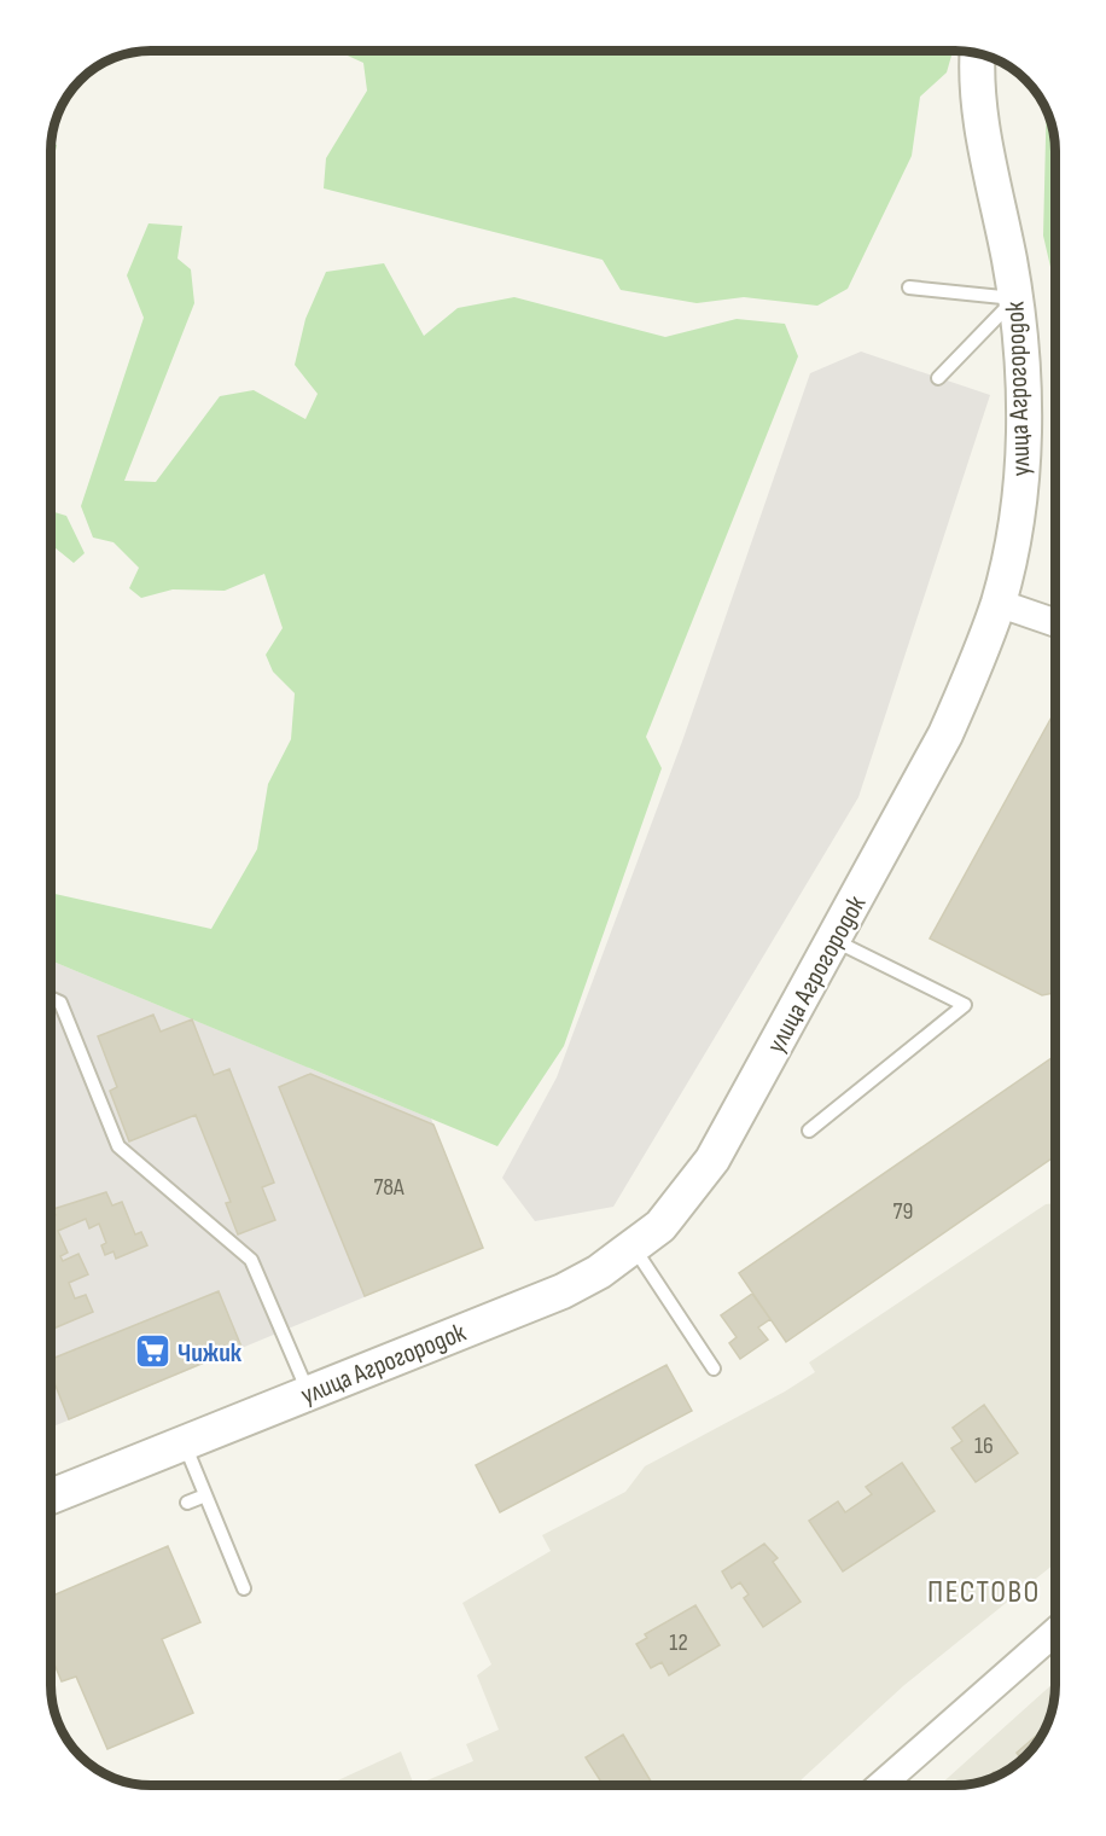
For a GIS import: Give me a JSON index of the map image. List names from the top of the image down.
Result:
{
  "streets": {
    "street": ["улица Агрогородок"]
  },
  "districts": ["ПЕСТОВО"],
  "places": {
    "supermarket": ["Чижик"]
  },
  "house_numbers": [
    "78А",
    "79",
    "16",
    "12"
  ]
}
